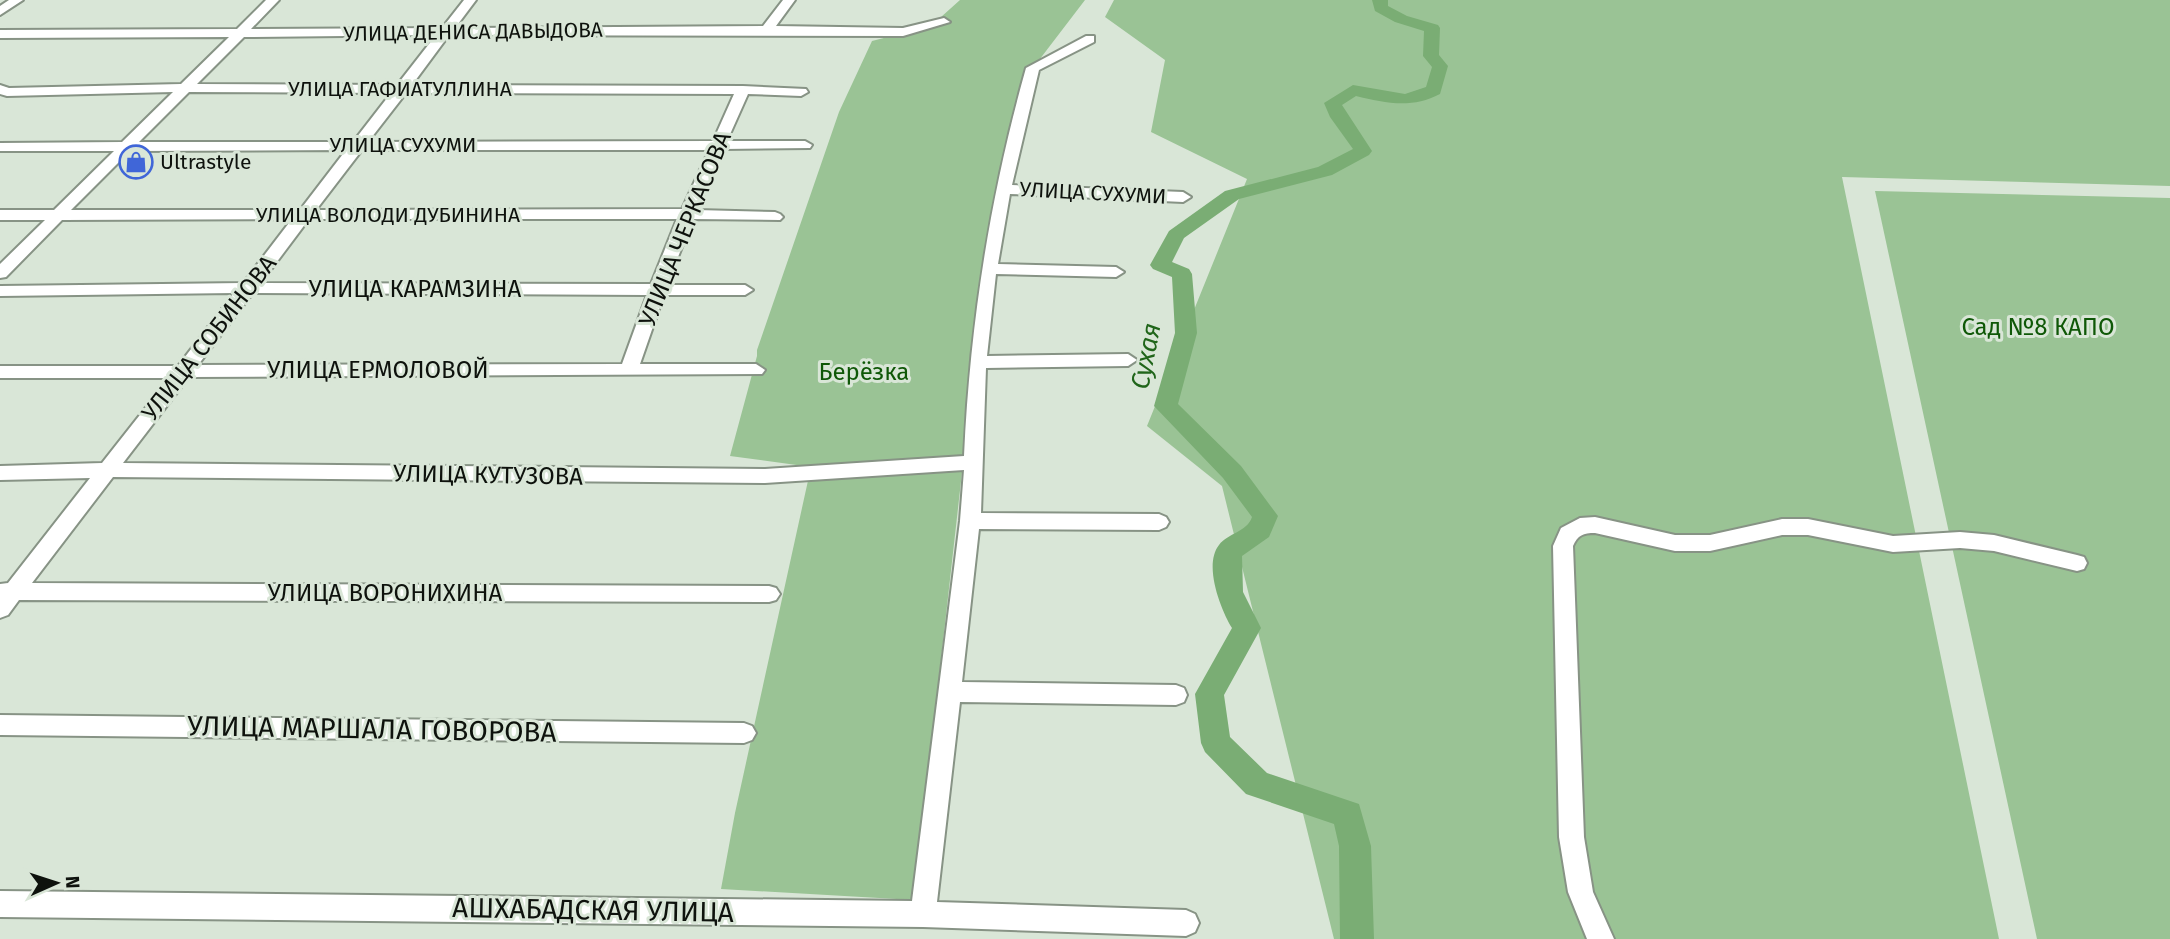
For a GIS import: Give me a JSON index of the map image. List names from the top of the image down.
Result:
{
  "streets": {
    "street": [
      "УЛИЦА ДЕНИСА ДАВЫДОВА",
      "УЛИЦА ГАФИАТУЛЛИНА",
      "УЛИЦА СУХУМИ",
      "УЛИЦА ВОЛОДИ ДУБИНИНА",
      "УЛИЦА ЧЕРКАСОВА",
      "УЛИЦА КАРАМЗИНА",
      "УЛИЦА СОБИНОВА",
      "УЛИЦА ЕРМОЛОВОЙ",
      "УЛИЦА КУТУЗОВА",
      "УЛИЦА ВОРОНИХИНА",
      "УЛИЦА МАРШАЛА ГОВОРОВА",
      "АШХАБАДСКАЯ УЛИЦА"
    ]
  },
  "crossings": [
    ["УЛИЦА ДЕНИСА ДАВЫДОВА", "УЛИЦА СОБИНОВА"],
    ["УЛИЦА ГАФИАТУЛЛИНА", "УЛИЦА ЧЕРКАСОВА"],
    ["УЛИЦА ГАФИАТУЛЛИНА", "УЛИЦА СОБИНОВА"],
    ["УЛИЦА СУХУМИ", "УЛИЦА ЧЕРКАСОВА"],
    ["УЛИЦА СУХУМИ", "УЛИЦА СОБИНОВА"],
    ["УЛИЦА ВОЛОДИ ДУБИНИНА", "УЛИЦА ЧЕРКАСОВА"],
    ["УЛИЦА ВОЛОДИ ДУБИНИНА", "УЛИЦА СОБИНОВА"],
    ["УЛИЦА ЧЕРКАСОВА", "УЛИЦА КАРАМЗИНА"],
    ["УЛИЦА ЧЕРКАСОВА", "УЛИЦА ЕРМОЛОВОЙ"],
    ["УЛИЦА КАРАМЗИНА", "УЛИЦА СОБИНОВА"],
    ["УЛИЦА СОБИНОВА", "УЛИЦА ЕРМОЛОВОЙ"],
    ["УЛИЦА СОБИНОВА", "УЛИЦА КУТУЗОВА"],
    ["УЛИЦА СОБИНОВА", "УЛИЦА ВОРОНИХИНА"]
  ],
  "water": ["Сухая"],
  "parks": ["Сад №8 КАПО", "Берёзка"],
  "places": {
    "shop": ["Ultrastyle"]
  },
  "north": "right"
}
